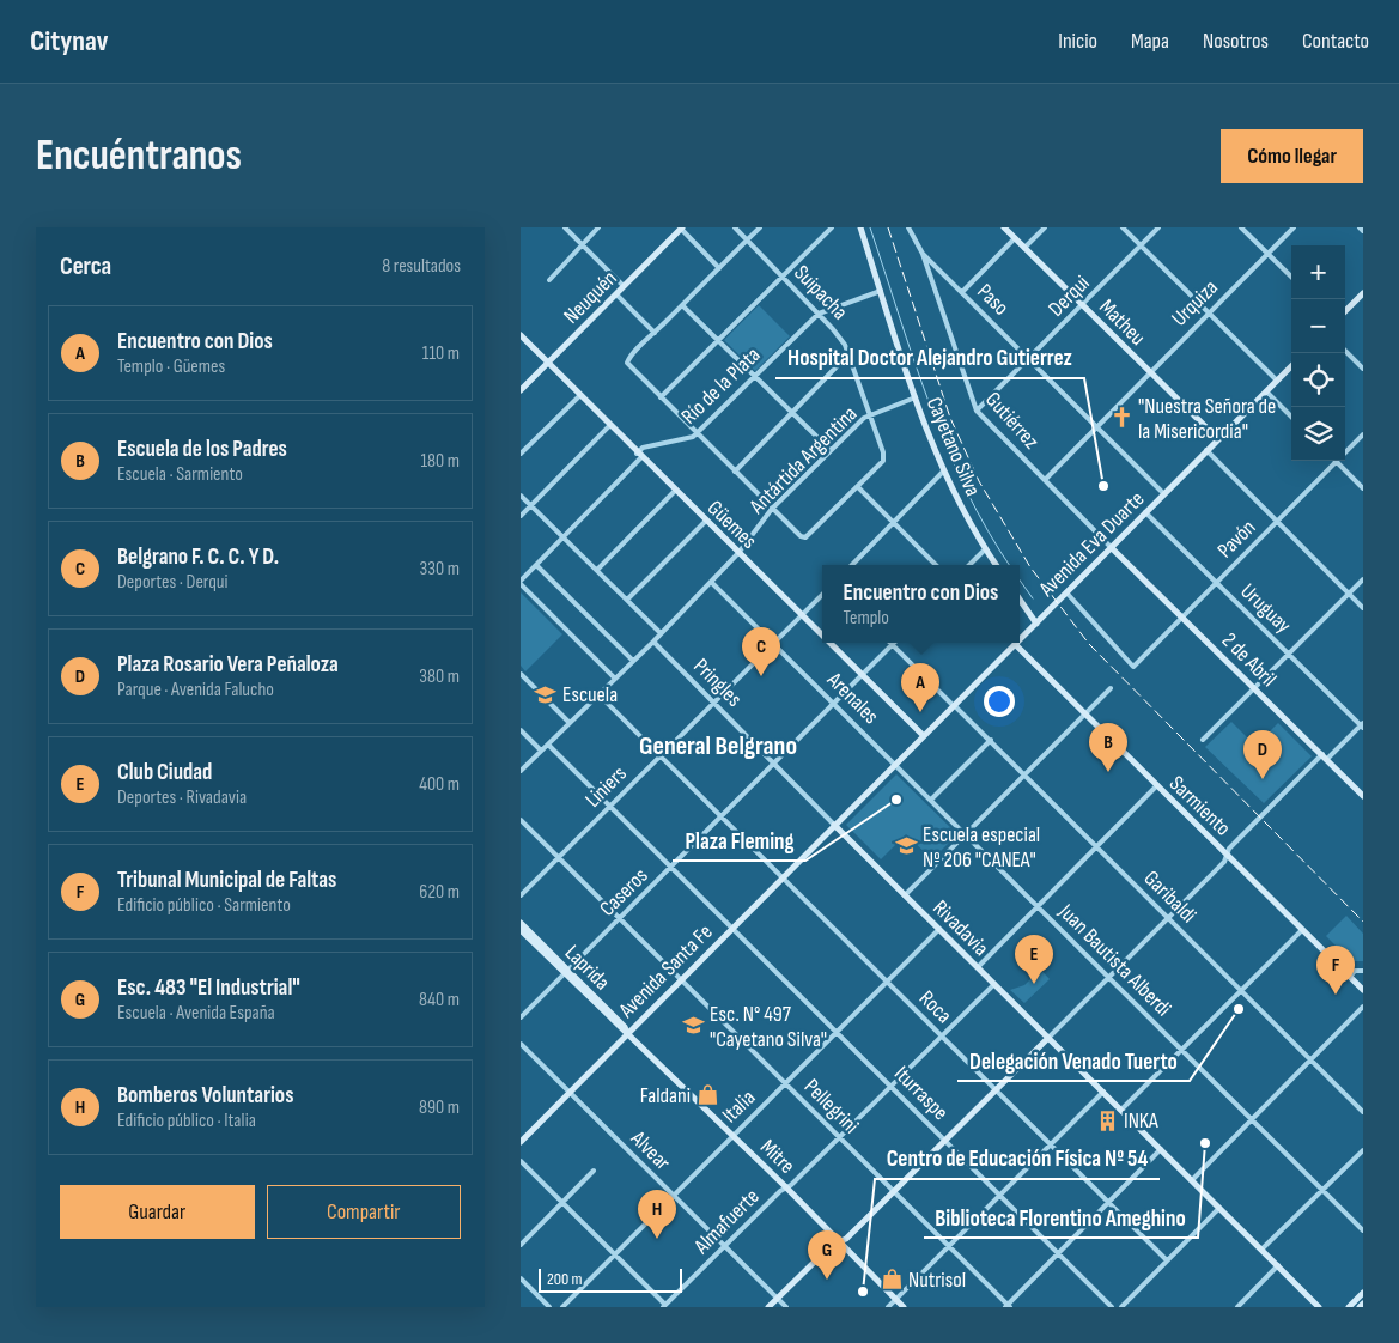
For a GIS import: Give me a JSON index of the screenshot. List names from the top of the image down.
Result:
{
  "streets": {
    "street": [
      "Suipacha",
      "Derqui",
      "Neuquén",
      "Paso",
      "Urquiza",
      "Matheu",
      "Río de la Plata",
      "Gutiérrez",
      "Cayetano Silva",
      "Antártida Argentina",
      "Güemes",
      "Pavón",
      "Avenida Eva Duarte",
      "Uruguay",
      "2 de Abril",
      "Pringles",
      "Arenales",
      "Liniers",
      "Sarmiento",
      "Caseros",
      "Garibaldi",
      "Rivadavia",
      "Juan Bautista Alberdi",
      "Laprida",
      "Avenida Santa Fe",
      "Roca",
      "Iturraspe",
      "Italia",
      "Pellegrini",
      "Alvear",
      "Mitre",
      "Almafuerte"
    ]
  },
  "crossings": [
    ["Suipacha", "Río de la Plata"],
    ["Suipacha", "Antártida Argentina"],
    ["Derqui", "Paso"],
    ["Derqui", "Matheu"],
    ["Derqui", "Gutiérrez"],
    ["Neuquén", "Güemes"],
    ["Paso", "Urquiza"],
    ["Paso", "Gutiérrez"],
    ["Paso", "Avenida Eva Duarte"],
    ["Urquiza", "Matheu"],
    ["Urquiza", "Gutiérrez"],
    ["Matheu", "Avenida Eva Duarte"],
    ["Río de la Plata", "Cayetano Silva"],
    ["Río de la Plata", "Güemes"],
    ["Gutiérrez", "Avenida Eva Duarte"],
    ["Gutiérrez", "2 de Abril"],
    ["Cayetano Silva", "Antártida Argentina"],
    ["Antártida Argentina", "Güemes"],
    ["Antártida Argentina", "Pringles"],
    ["Antártida Argentina", "Arenales"],
    ["Antártida Argentina", "Roca"],
    ["Antártida Argentina", "Iturraspe"],
    ["Güemes", "Avenida Eva Duarte"],
    ["Pavón", "Avenida Eva Duarte"],
    ["Pavón", "Uruguay"],
    ["Pavón", "2 de Abril"],
    ["Avenida Eva Duarte", "Uruguay"],
    ["Avenida Eva Duarte", "2 de Abril"],
    ["Avenida Eva Duarte", "Pringles"],
    ["Avenida Eva Duarte", "Arenales"],
    ["Avenida Eva Duarte", "Sarmiento"],
    ["Avenida Eva Duarte", "Garibaldi"],
    ["Avenida Eva Duarte", "Rivadavia"],
    ["Avenida Eva Duarte", "Juan Bautista Alberdi"],
    ["Avenida Eva Duarte", "Avenida Santa Fe"],
    ["Pringles", "Liniers"],
    ["Pringles", "Caseros"],
    ["Pringles", "Rivadavia"],
    ["Pringles", "Avenida Santa Fe"],
    ["Arenales", "Juan Bautista Alberdi"],
    ["Liniers", "Roca"],
    ["Liniers", "Iturraspe"],
    ["Liniers", "Pellegrini"],
    ["Caseros", "Laprida"],
    ["Caseros", "Roca"],
    ["Caseros", "Iturraspe"],
    ["Caseros", "Pellegrini"],
    ["Rivadavia", "Avenida Santa Fe"],
    ["Rivadavia", "Italia"],
    ["Rivadavia", "Almafuerte"],
    ["Laprida", "Avenida Santa Fe"],
    ["Laprida", "Mitre"],
    ["Avenida Santa Fe", "Roca"],
    ["Avenida Santa Fe", "Iturraspe"],
    ["Avenida Santa Fe", "Pellegrini"],
    ["Avenida Santa Fe", "Alvear"],
    ["Avenida Santa Fe", "Mitre"],
    ["Roca", "Italia"],
    ["Roca", "Almafuerte"],
    ["Iturraspe", "Italia"],
    ["Iturraspe", "Almafuerte"],
    ["Italia", "Pellegrini"],
    ["Italia", "Alvear"],
    ["Italia", "Mitre"],
    ["Pellegrini", "Almafuerte"],
    ["Alvear", "Almafuerte"],
    ["Mitre", "Almafuerte"]
  ],
  "districts": ["General Belgrano"],
  "places": {
    "church": ["\"Nuestra Señora de la Misericordia\""],
    "other": [
      "Hospital Doctor Alejandro Gutierrez",
      "Plaza Fleming",
      "Delegación Venado Tuerto",
      "Biblioteca Florentino Ameghino",
      "Centro de Educación Física Nº 54"
    ],
    "school or university": ["Escuela", "Escuela especial Nº 206 \"CANEA\"", "Esc. N° 497 \"Cayetano Silva\""],
    "shop": ["Faldani", "Nutrisol"],
    "building": ["INKA"]
  },
  "scale_bar": "200 m",
  "page": {
    "header": "Citynav",
    "nav": [
      "Inicio",
      "Mapa",
      "Nosotros",
      "Contacto"
    ],
    "buttons": [
      "Cómo llegar",
      ["Guardar", "Compartir"]
    ],
    "title": "Encuéntranos",
    "heading": ["Cerca", "8 resultados"],
    "map_buttons": ["+", "−"],
    "list": [
      {
        "mark": "A",
        "name": "Encuentro con Dios",
        "note": "Templo · Güemes",
        "value": "110 m"
      },
      {
        "mark": "B",
        "name": "Escuela de los Padres",
        "note": "Escuela · Sarmiento",
        "value": "180 m"
      },
      {
        "mark": "C",
        "name": "Belgrano F. C. C. Y D.",
        "note": "Deportes · Derqui",
        "value": "330 m"
      },
      {
        "mark": "D",
        "name": "Plaza Rosario Vera Peñaloza",
        "note": "Parque · Avenida Falucho",
        "value": "380 m"
      },
      {
        "mark": "E",
        "name": "Club Ciudad",
        "note": "Deportes · Rivadavia",
        "value": "400 m"
      },
      {
        "mark": "F",
        "name": "Tribunal Municipal de Faltas",
        "note": "Edificio público · Sarmiento",
        "value": "620 m"
      },
      {
        "mark": "G",
        "name": "Esc. 483 \"El Industrial\"",
        "note": "Escuela · Avenida España",
        "value": "840 m"
      },
      {
        "mark": "H",
        "name": "Bomberos Voluntarios",
        "note": "Edificio público · Italia",
        "value": "890 m"
      }
    ],
    "popup": ["Encuentro con Dios", "Templo"],
    "pins": [
      "C",
      "A",
      "B",
      "D",
      "E",
      "F",
      "H",
      "G"
    ],
    "scale": "200 m"
  }
}
